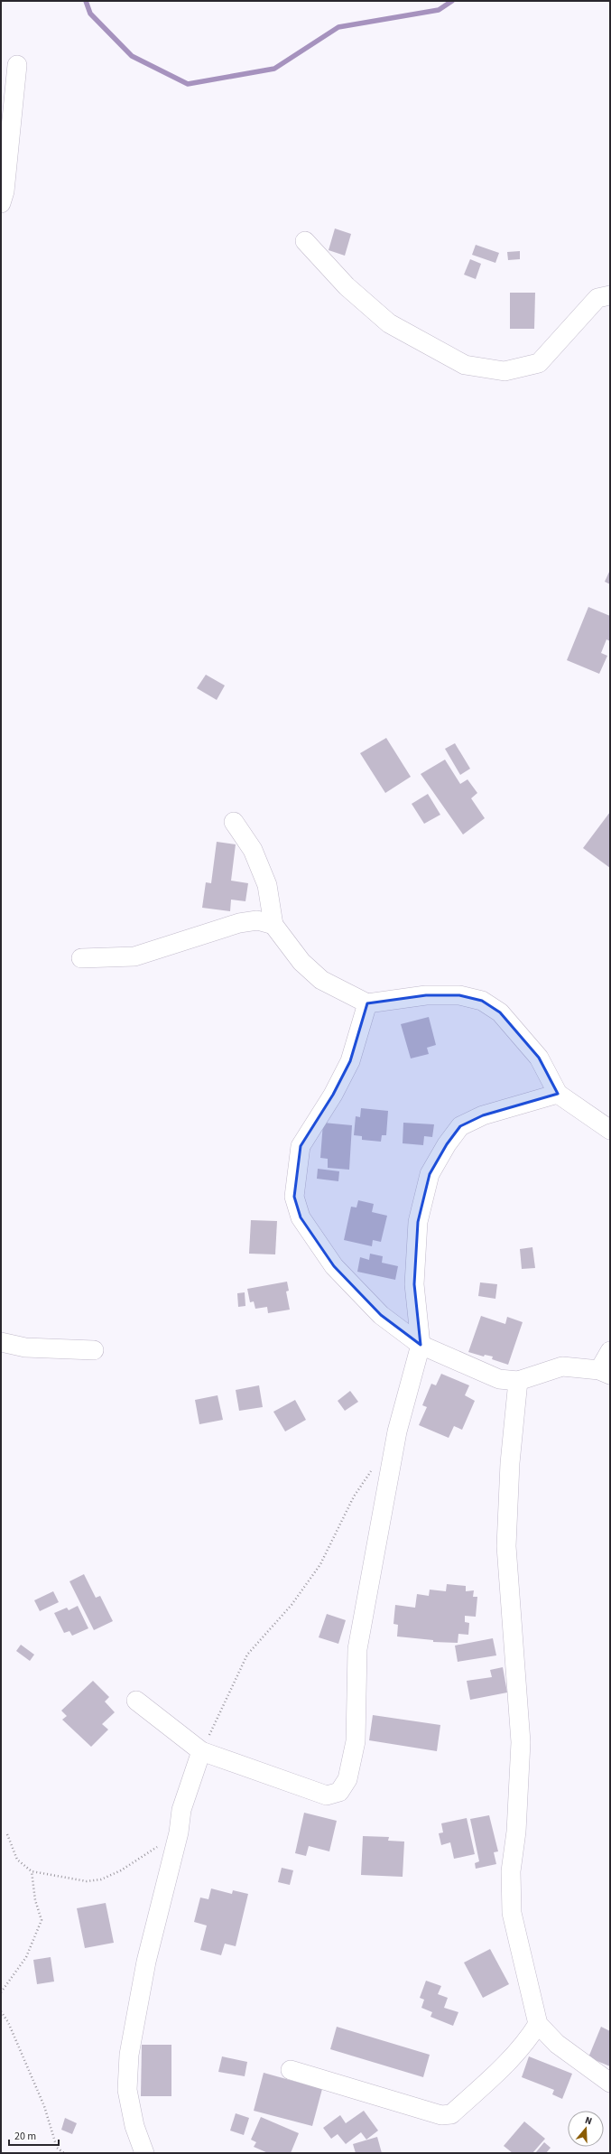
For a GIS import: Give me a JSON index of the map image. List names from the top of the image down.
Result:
{
  "scale_bar": "20 m",
  "north": "top"
}
